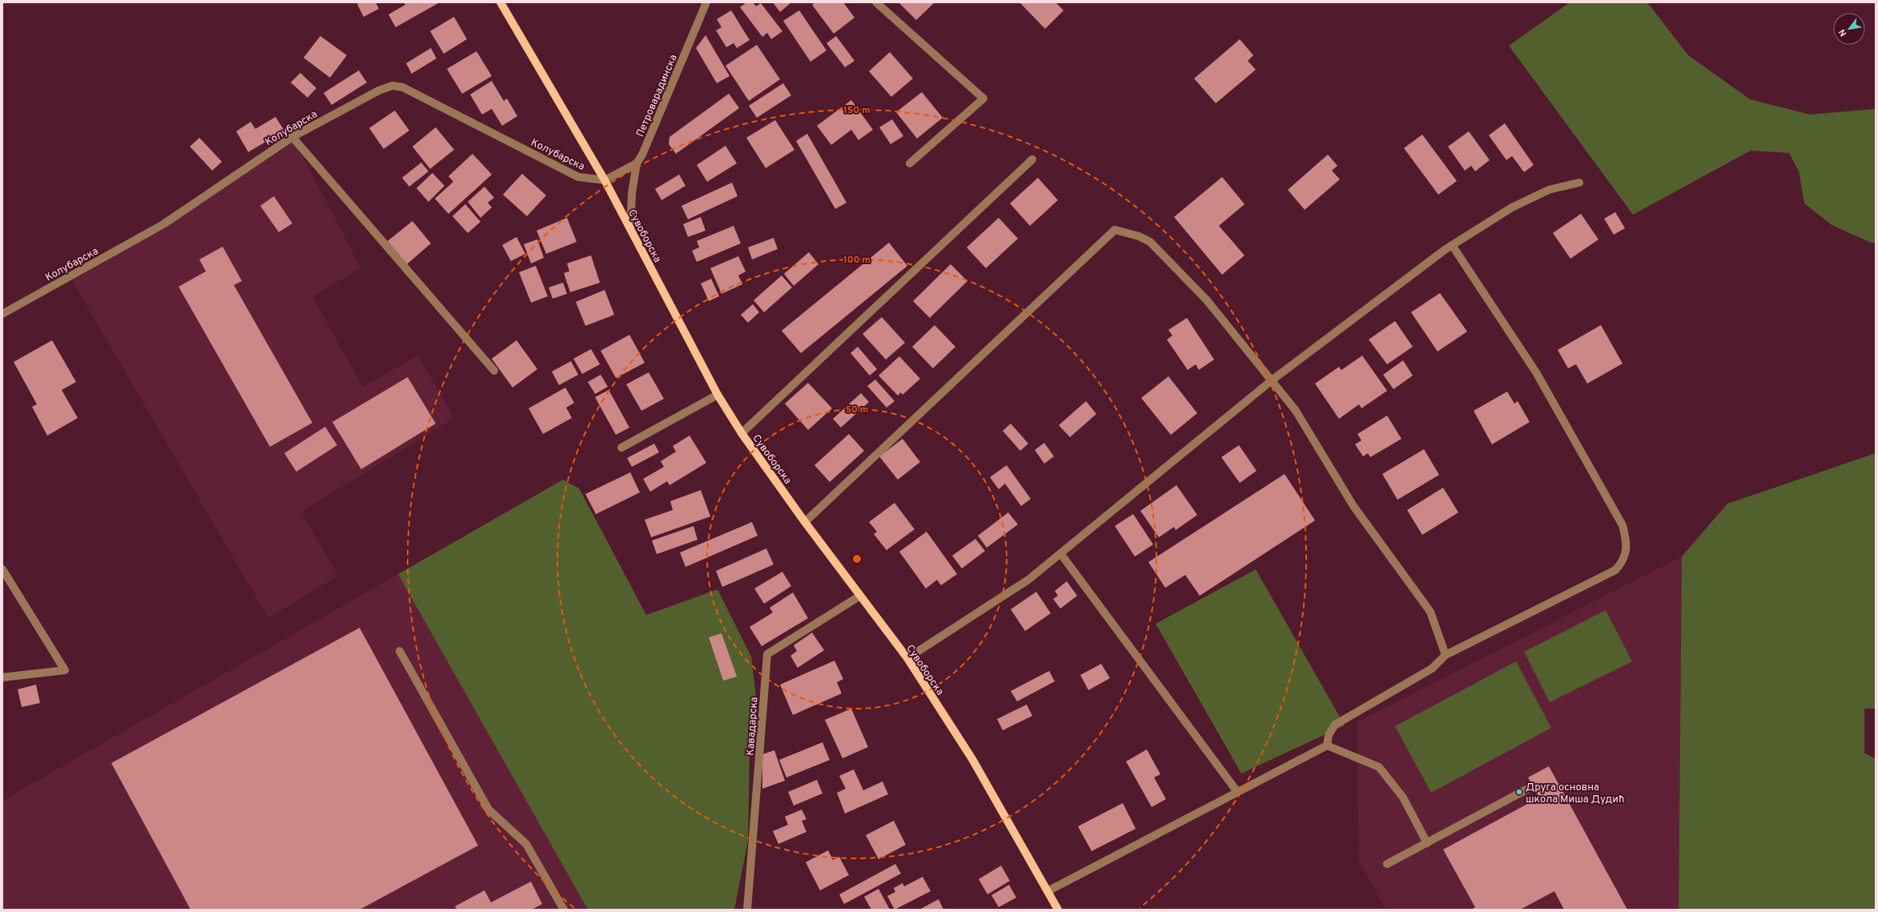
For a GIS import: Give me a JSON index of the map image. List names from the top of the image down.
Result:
{
  "streets": {
    "main road": ["Сувоборска"],
    "street": ["Петроварадинска", "Колубарска", "Кавадарска"]
  },
  "crossings": [
    ["Колубарска", "Сувоборска"],
    ["Сувоборска", "Кавадарска"]
  ],
  "places": ["Друга основна школа Миша Дудић"],
  "north": "bottom left",
  "rings": ["150 m", "100 m", "50 m"]
}
